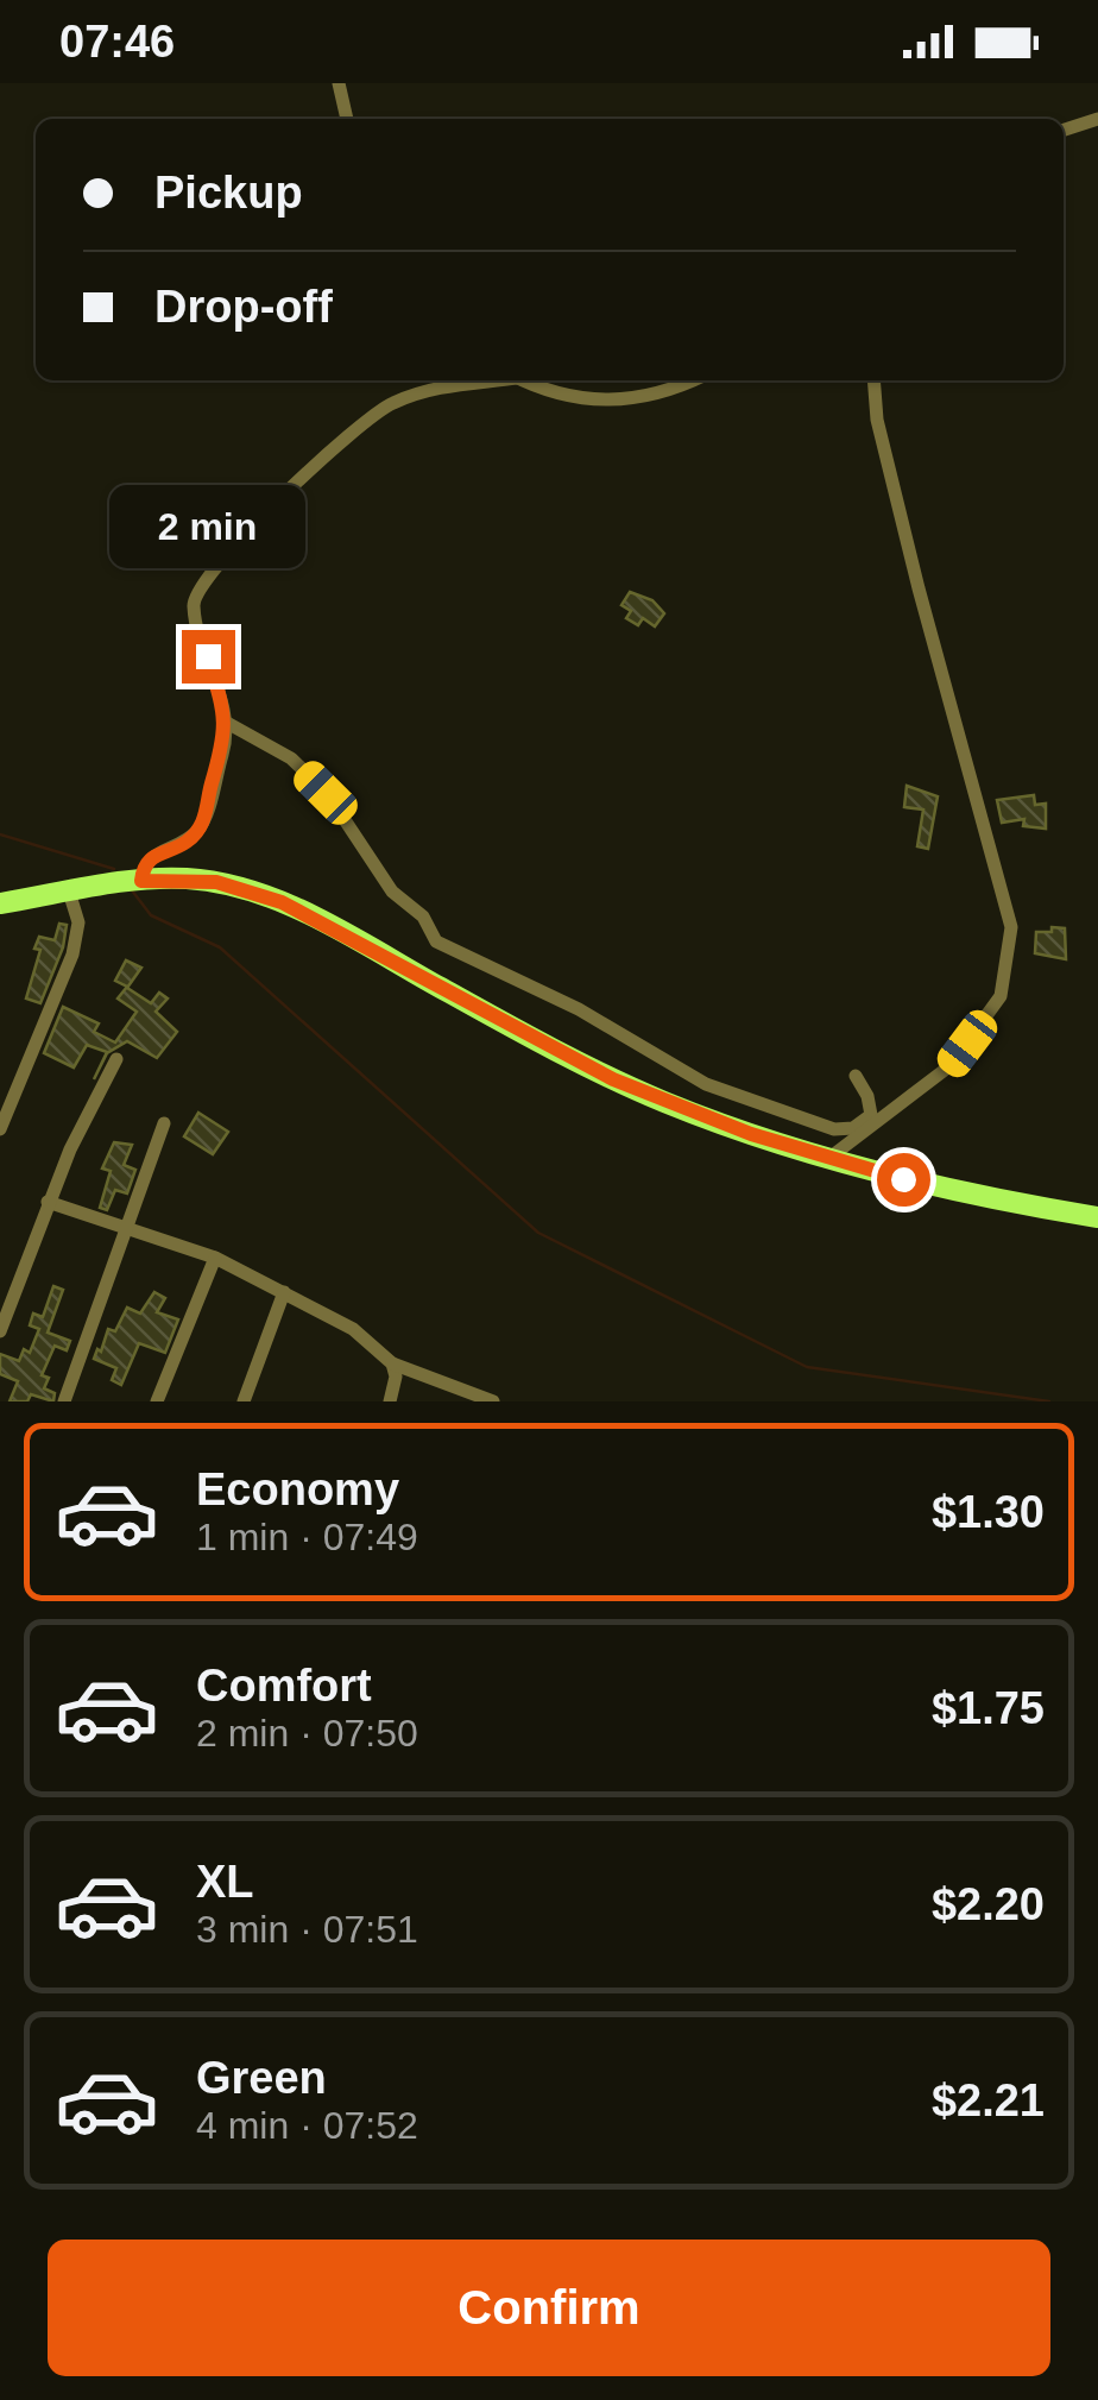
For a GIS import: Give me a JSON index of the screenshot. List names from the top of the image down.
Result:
{
  "page": {
    "status": "07:46",
    "banner": ["Pickup", "Drop-off"],
    "bubble": "2 min",
    "list": [
      {
        "name": "Economy",
        "note": "1 min · 07:49",
        "value": "$1.30"
      },
      {
        "name": "Comfort",
        "note": "2 min · 07:50",
        "value": "$1.75"
      },
      {
        "name": "XL",
        "note": "3 min · 07:51",
        "value": "$2.20"
      },
      {
        "name": "Green",
        "note": "4 min · 07:52",
        "value": "$2.21"
      }
    ],
    "buttons": "Confirm"
  }
}
